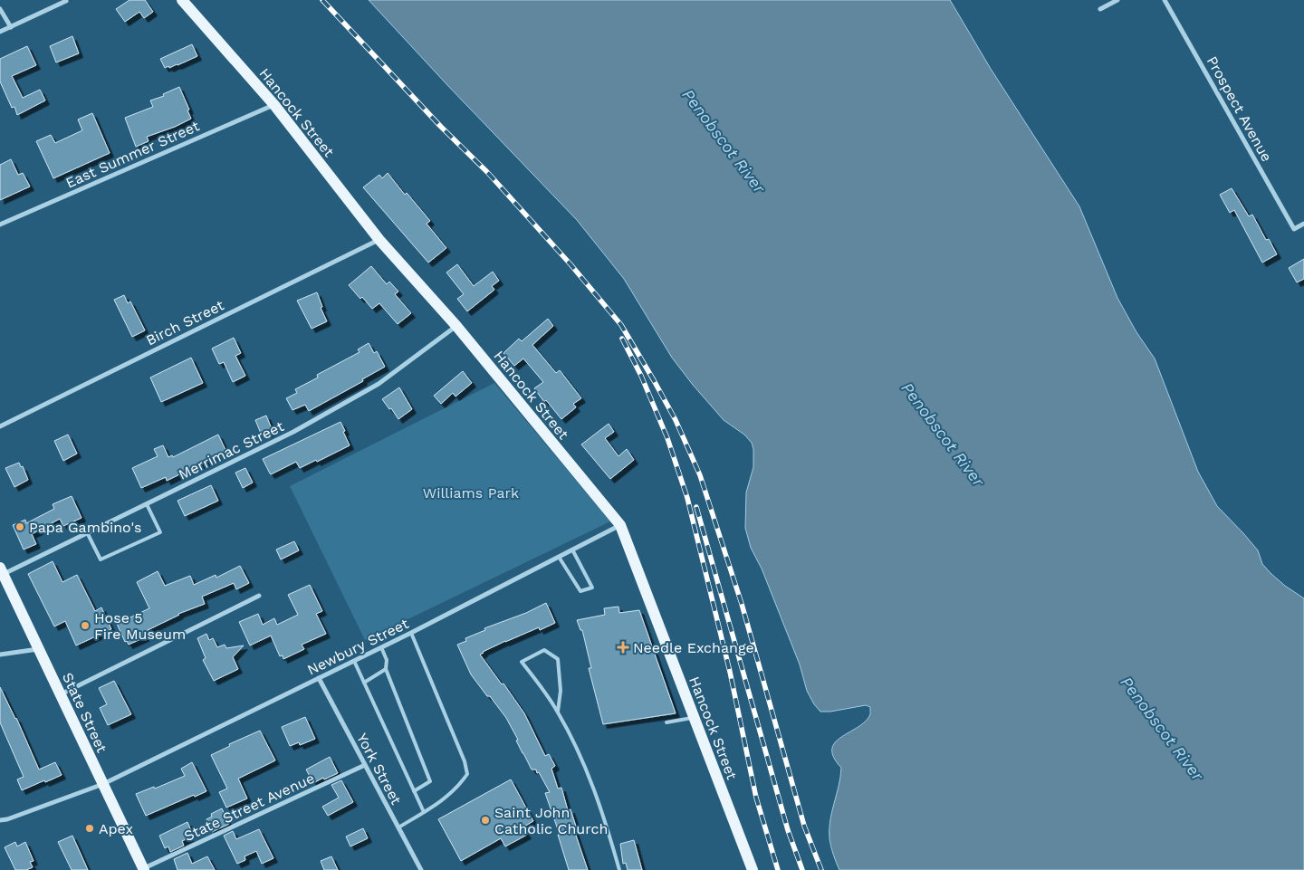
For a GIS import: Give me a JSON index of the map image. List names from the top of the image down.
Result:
{
  "streets": {
    "main road": ["Hancock Street", "State Street"],
    "street": [
      "Prospect Avenue",
      "East Summer Street",
      "Birch Street",
      "Merrimac Street",
      "Newbury Street",
      "York Street",
      "State Street Avenue"
    ]
  },
  "crossings": [
    ["Hancock Street", "East Summer Street"],
    ["Hancock Street", "Birch Street"],
    ["Hancock Street", "Merrimac Street"],
    ["Hancock Street", "Newbury Street"],
    ["Merrimac Street", "State Street"],
    ["Newbury Street", "State Street"],
    ["Newbury Street", "York Street"],
    ["State Street", "State Street Avenue"],
    ["York Street", "State Street Avenue"]
  ],
  "water": ["Penobscot River"],
  "parks": ["Williams Park"],
  "places": {
    "other": [
      "Papa Gambino's",
      "Hose 5 Fire Museum",
      "Saint John Catholic Church",
      "Apex"
    ],
    "health": ["Needle Exchange"]
  }
}
